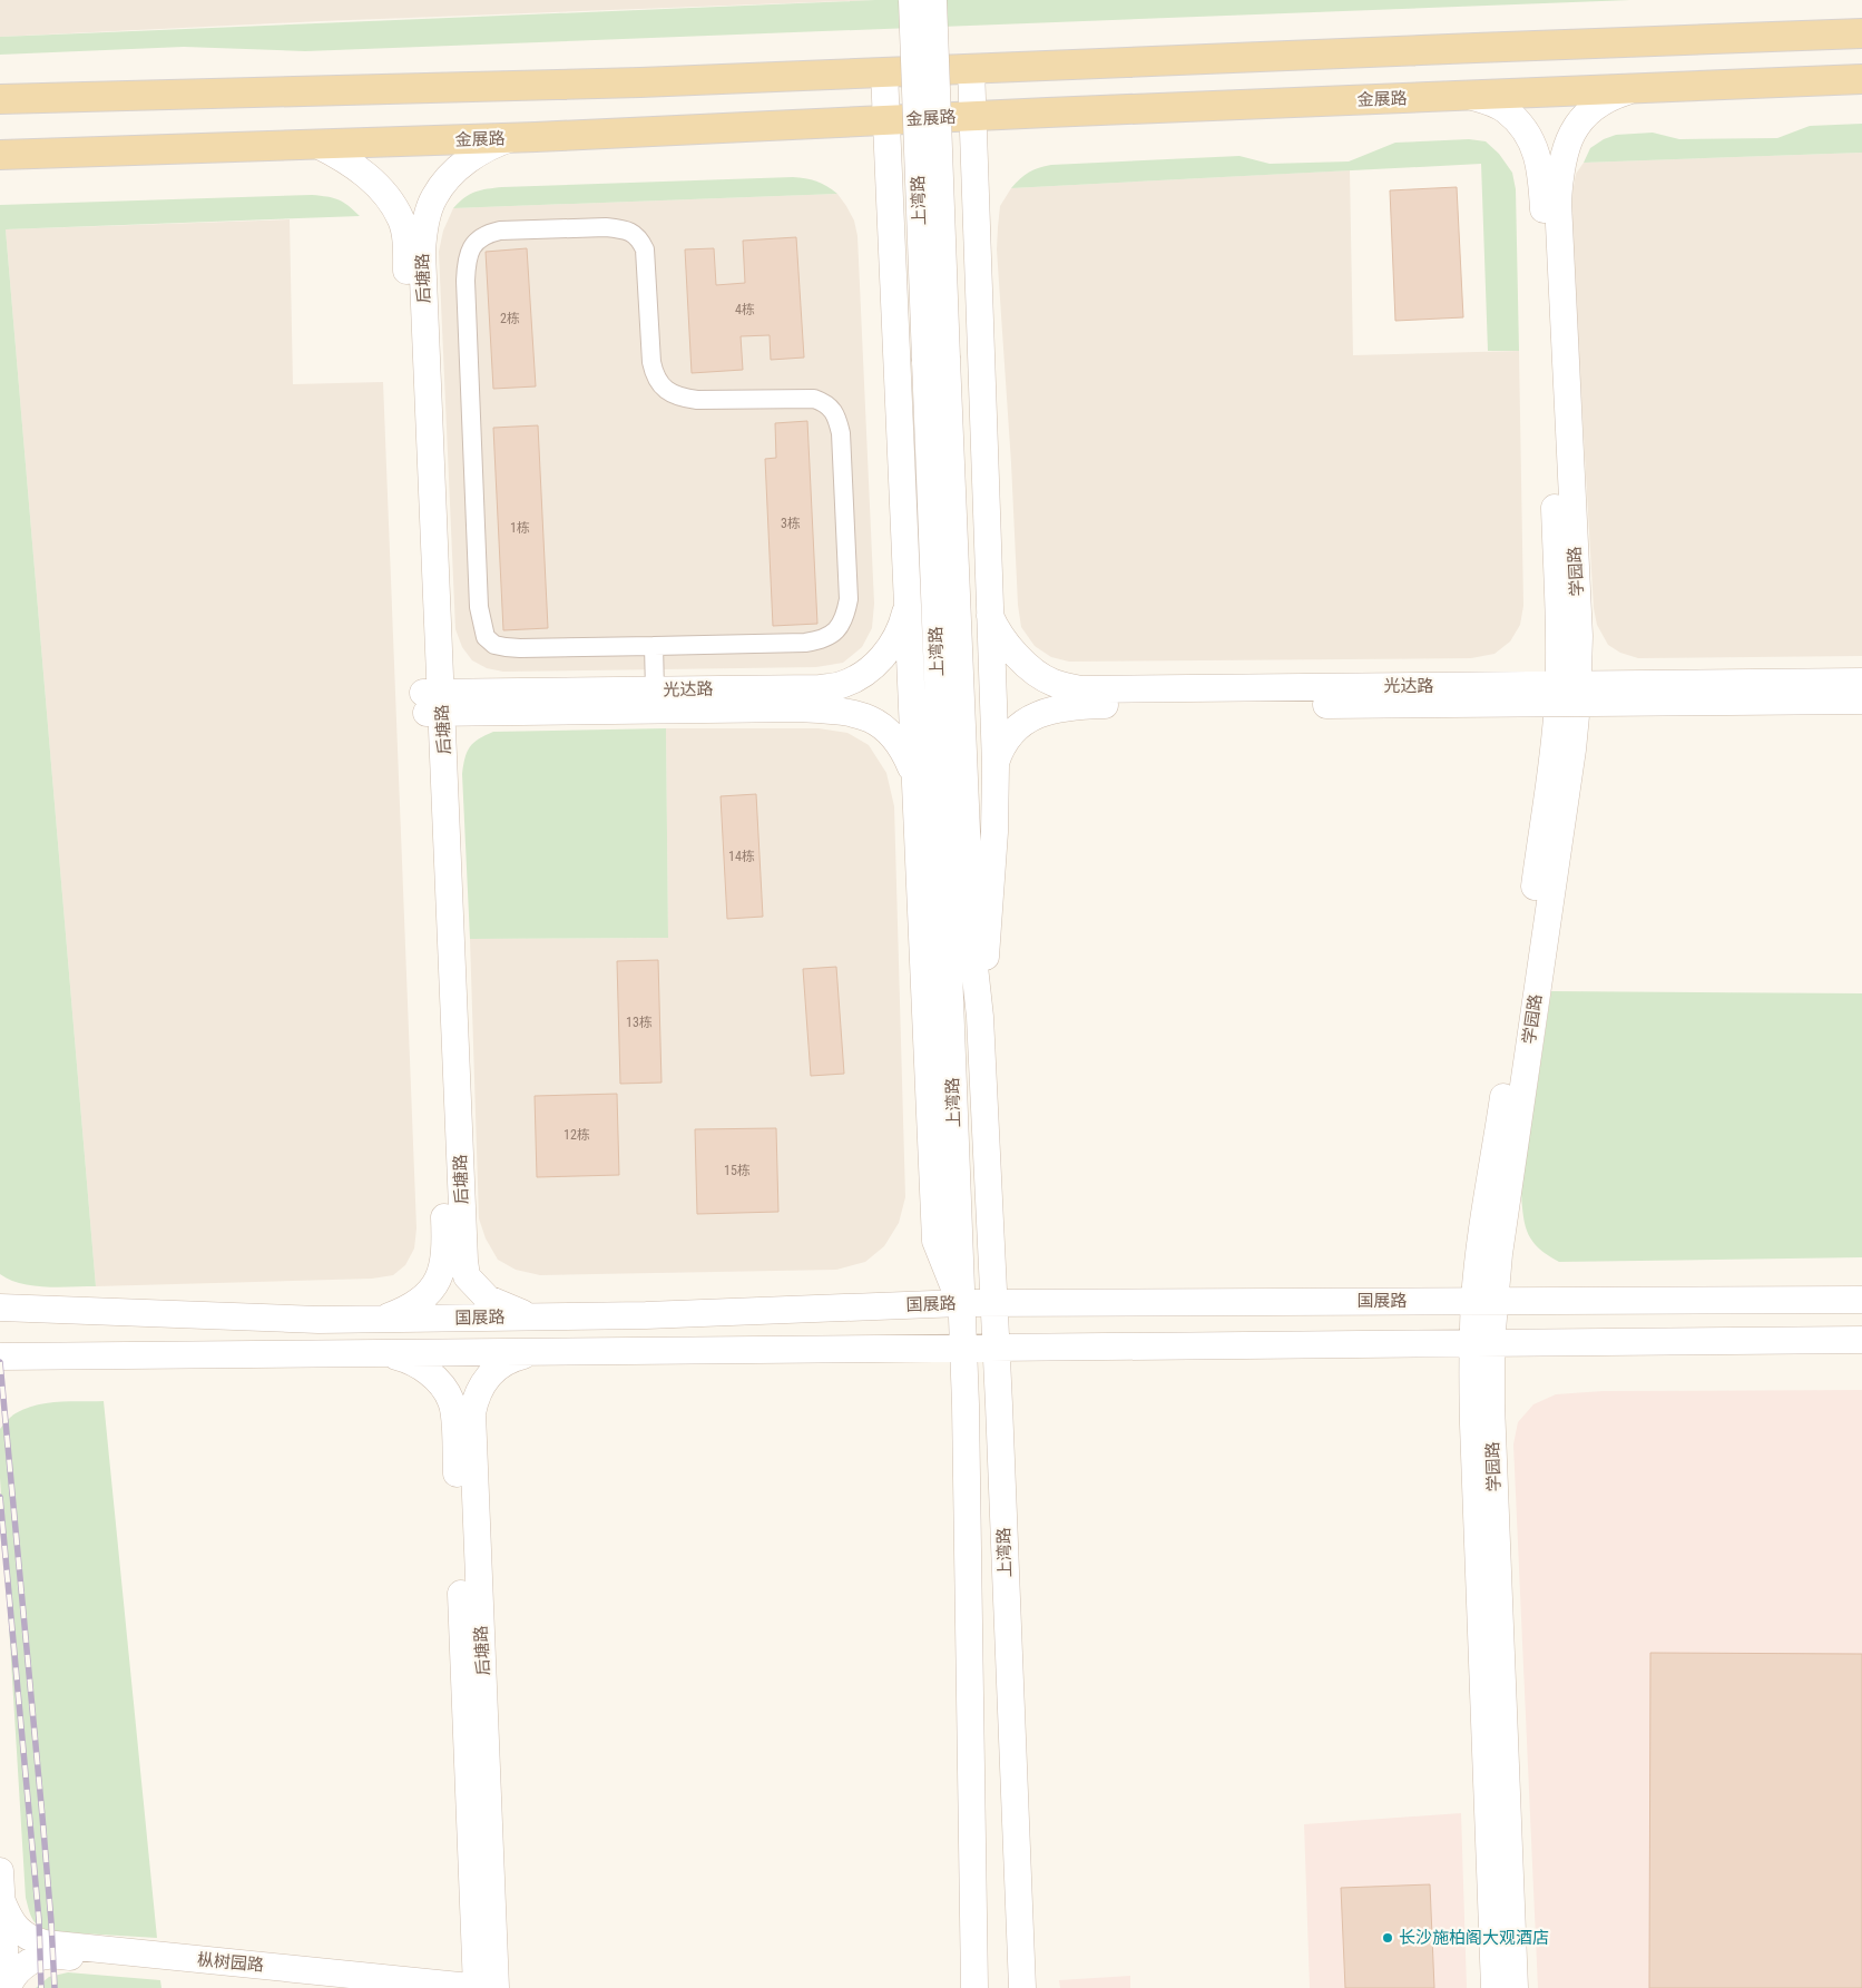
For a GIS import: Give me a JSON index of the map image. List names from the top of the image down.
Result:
{
  "streets": {
    "main road": ["金展路"],
    "street": [
      "上湾路",
      "后塘路",
      "学园路",
      "光达路",
      "国展路",
      "枞树园路"
    ]
  },
  "crossings": [
    ["金展路", "上湾路"],
    ["金展路", "后塘路"],
    ["金展路", "学园路"],
    ["上湾路", "光达路"],
    ["上湾路", "国展路"],
    ["后塘路", "光达路"],
    ["后塘路", "国展路"],
    ["后塘路", "枞树园路"],
    ["学园路", "光达路"],
    ["学园路", "国展路"]
  ],
  "places": ["长沙施柏阁大观酒店"],
  "house_numbers": [
    "4栋",
    "2栋",
    "3栋",
    "1栋",
    "14栋",
    "13栋",
    "12栋",
    "15栋"
  ]
}
